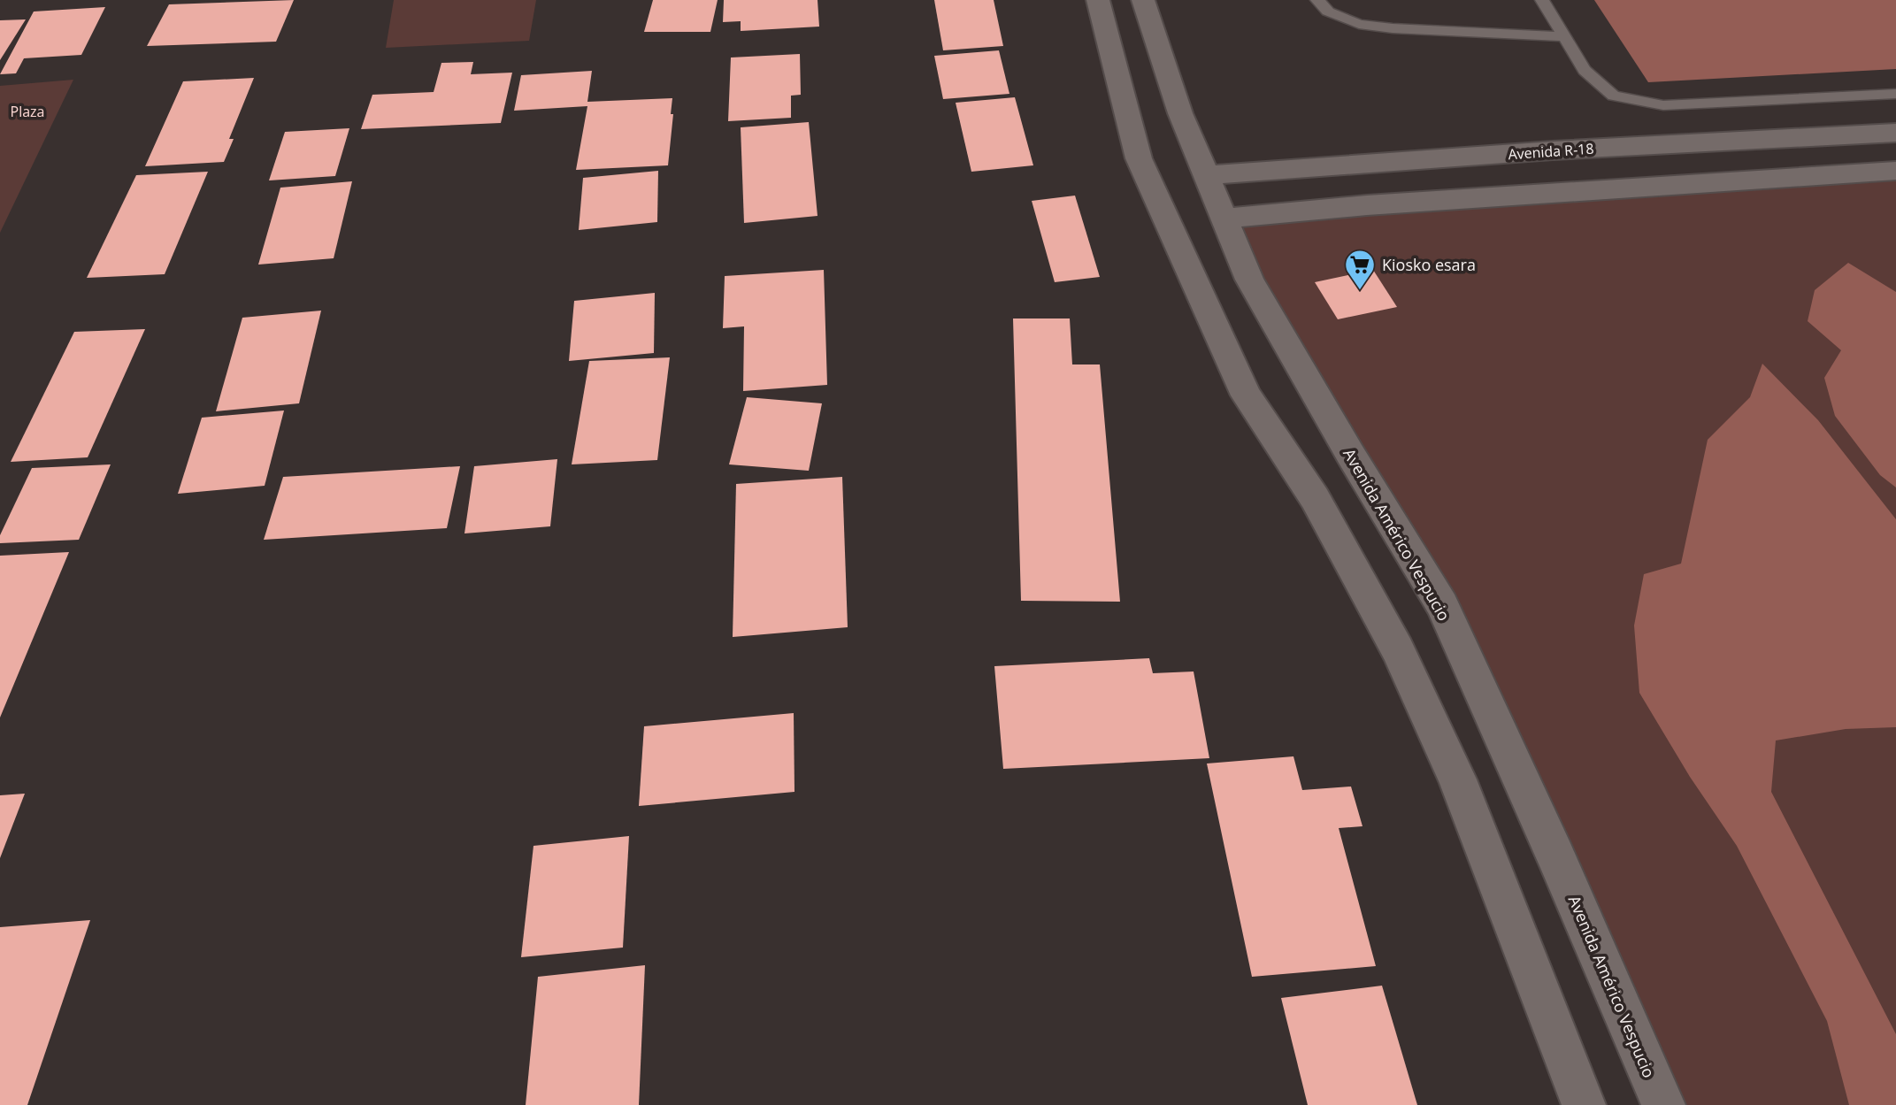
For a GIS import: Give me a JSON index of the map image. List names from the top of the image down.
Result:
{
  "streets": {
    "street": ["Avenida R-18", "Avenida Américo Vespucio"]
  },
  "crossings": [
    ["Avenida R-18", "Avenida Américo Vespucio"]
  ],
  "parks": ["Plaza"],
  "places": {
    "supermarket": ["Kiosko esara"]
  }
}
